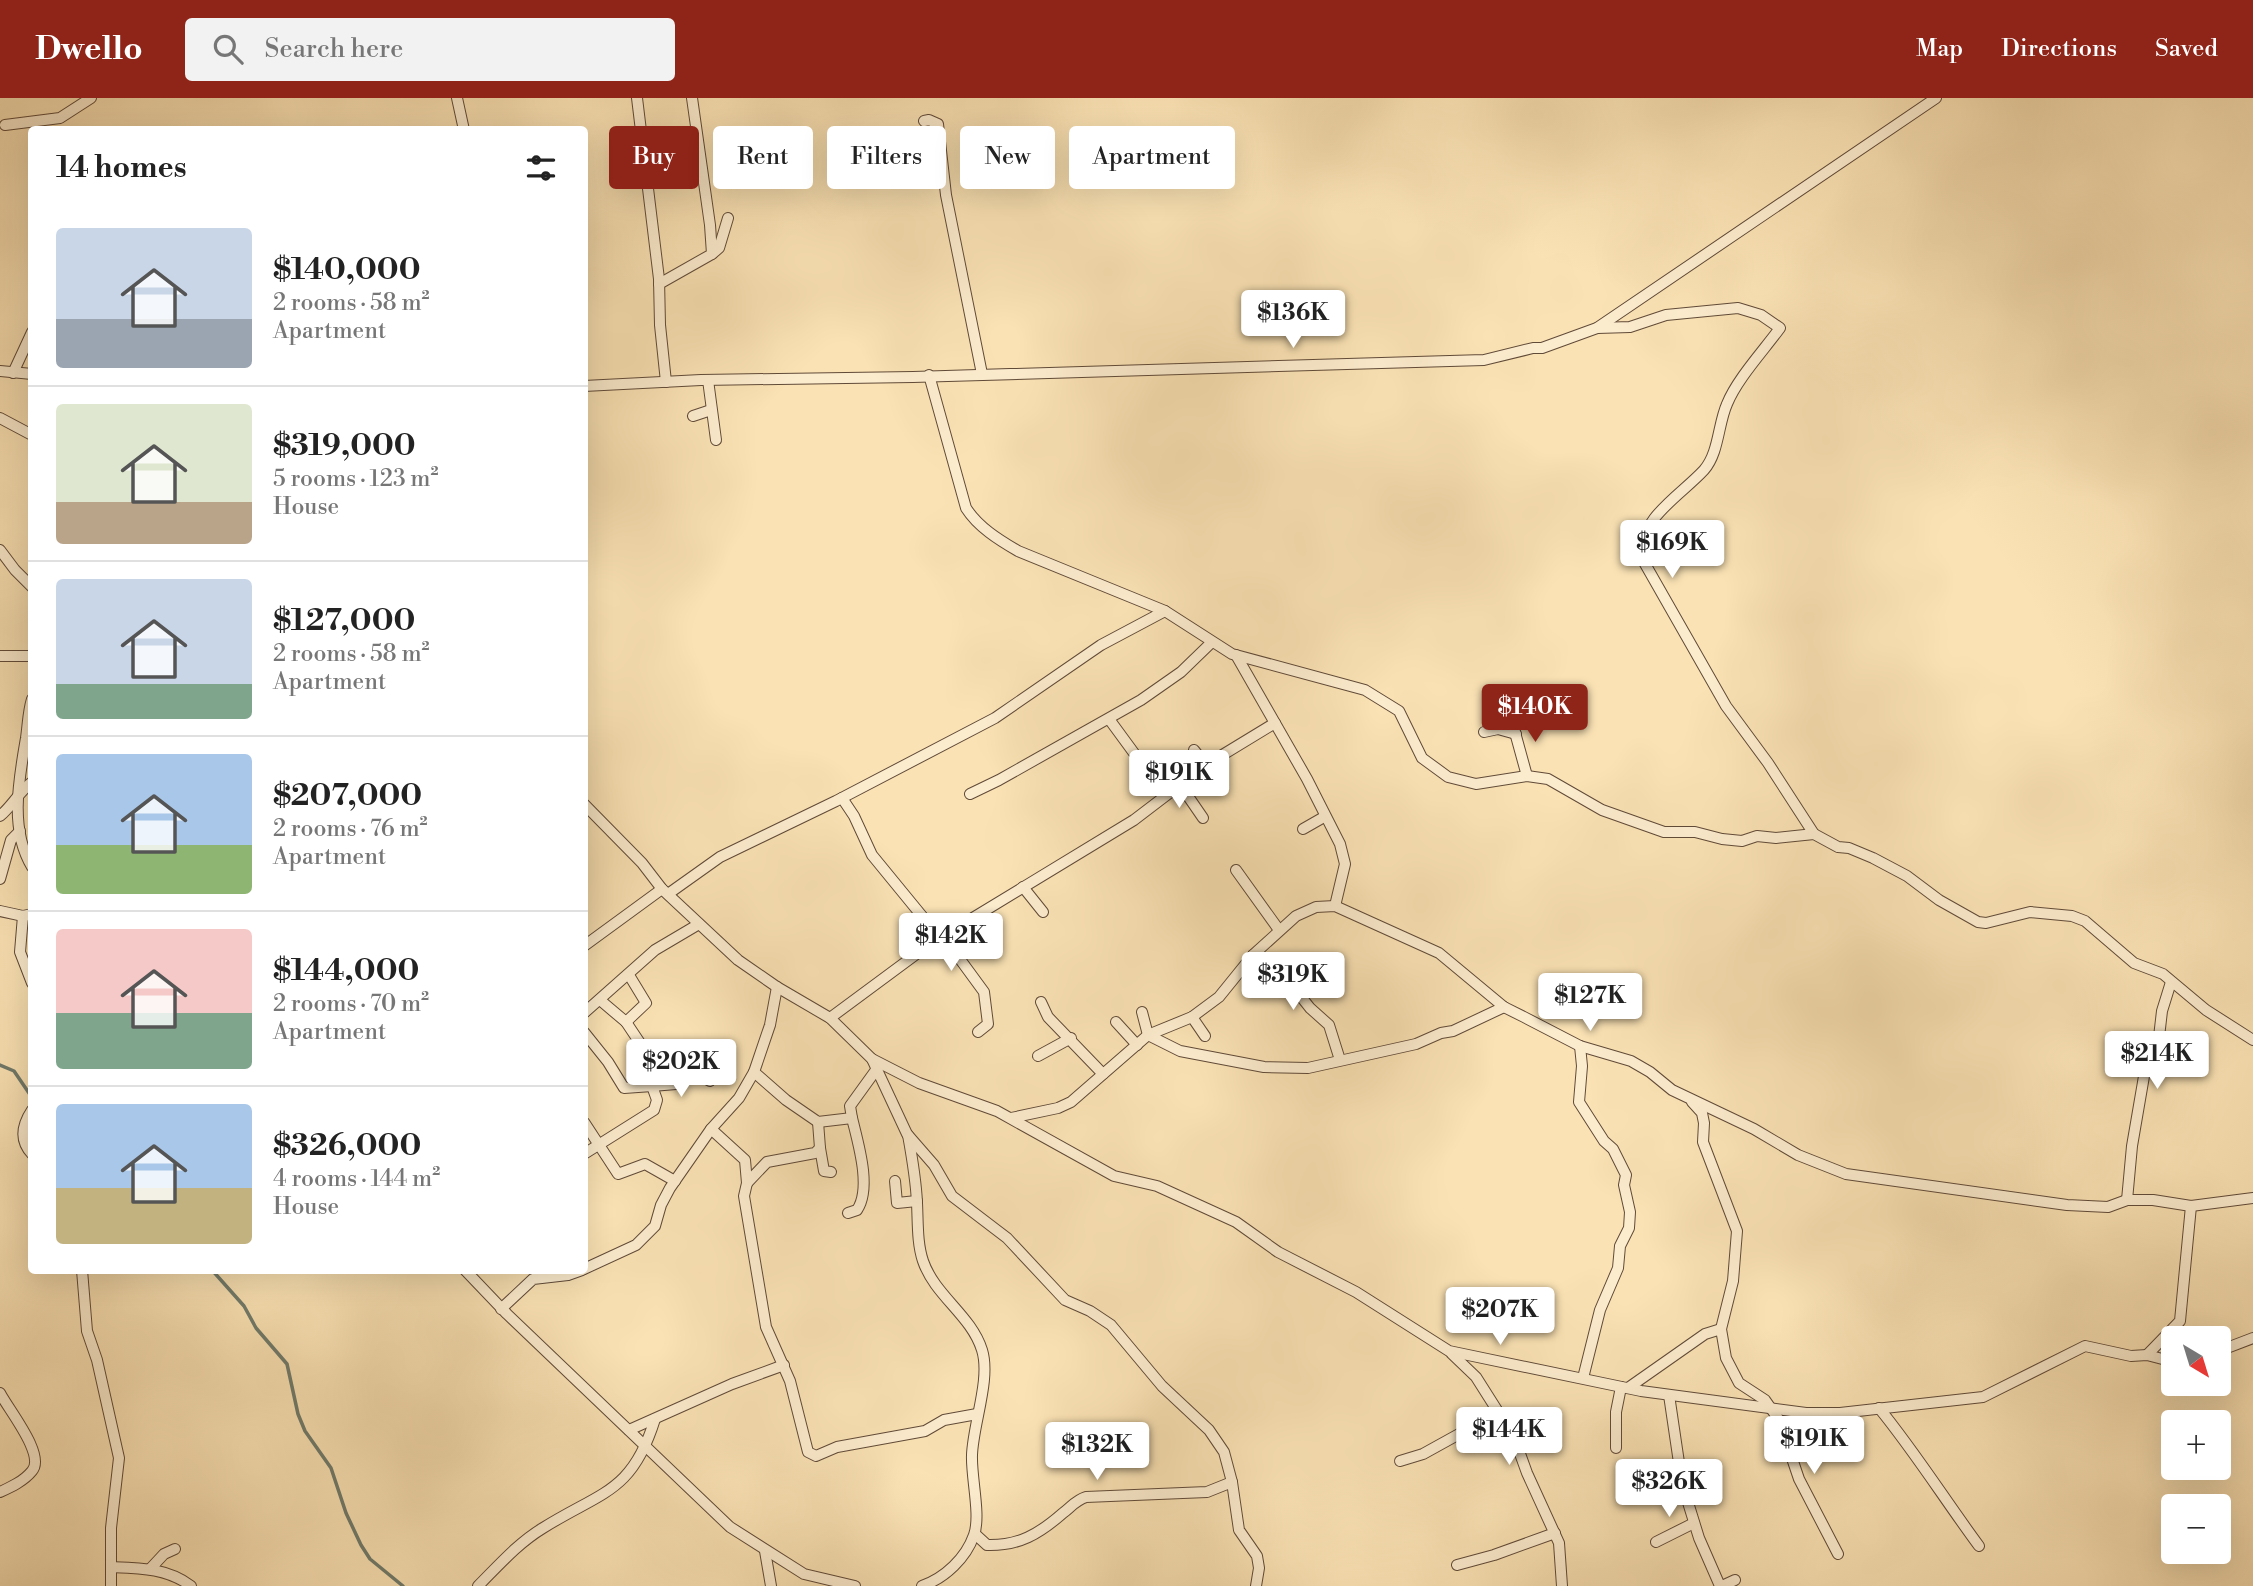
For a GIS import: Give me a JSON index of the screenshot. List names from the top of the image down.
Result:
{
  "north": "bottom right",
  "page": {
    "header": "Dwello",
    "search": "Search here",
    "nav": ["Map", "Directions", "Saved"],
    "chip": [
      "Buy",
      "Rent",
      "Filters",
      "New",
      "Apartment"
    ],
    "heading": "14 homes",
    "list": [
      {
        "name": "$140,000",
        "note": "2 rooms · 58 m² · Apartment"
      },
      {
        "name": "$319,000",
        "note": "5 rooms · 123 m² · House"
      },
      {
        "name": "$127,000",
        "note": "2 rooms · 58 m² · Apartment"
      },
      {
        "name": "$207,000",
        "note": "2 rooms · 76 m² · Apartment"
      },
      {
        "name": "$144,000",
        "note": "2 rooms · 70 m² · Apartment"
      },
      {
        "name": "$326,000",
        "note": "4 rooms · 144 m² · House"
      }
    ],
    "price": [
      "$136K",
      "$169K",
      "$140K",
      "$191K",
      "$142K",
      "$319K",
      "$127K",
      "$214K",
      "$202K",
      "$207K",
      "$144K",
      "$191K",
      "$132K",
      "$326K"
    ],
    "map_buttons": ["+", "−"]
  }
}
